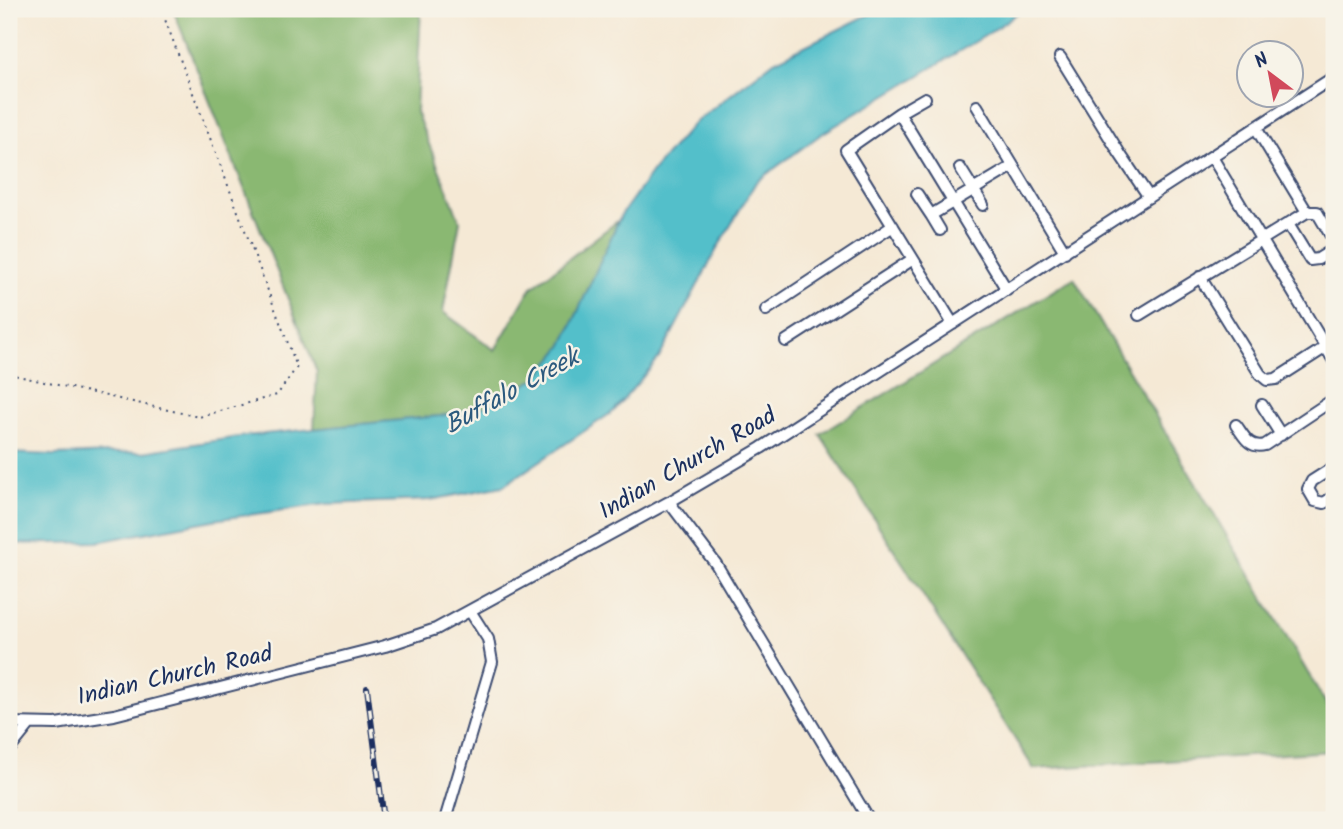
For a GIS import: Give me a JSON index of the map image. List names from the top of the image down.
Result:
{
  "streets": {
    "street": ["Indian Church Road"]
  },
  "water": ["Buffalo Creek"],
  "north": "top left"
}
